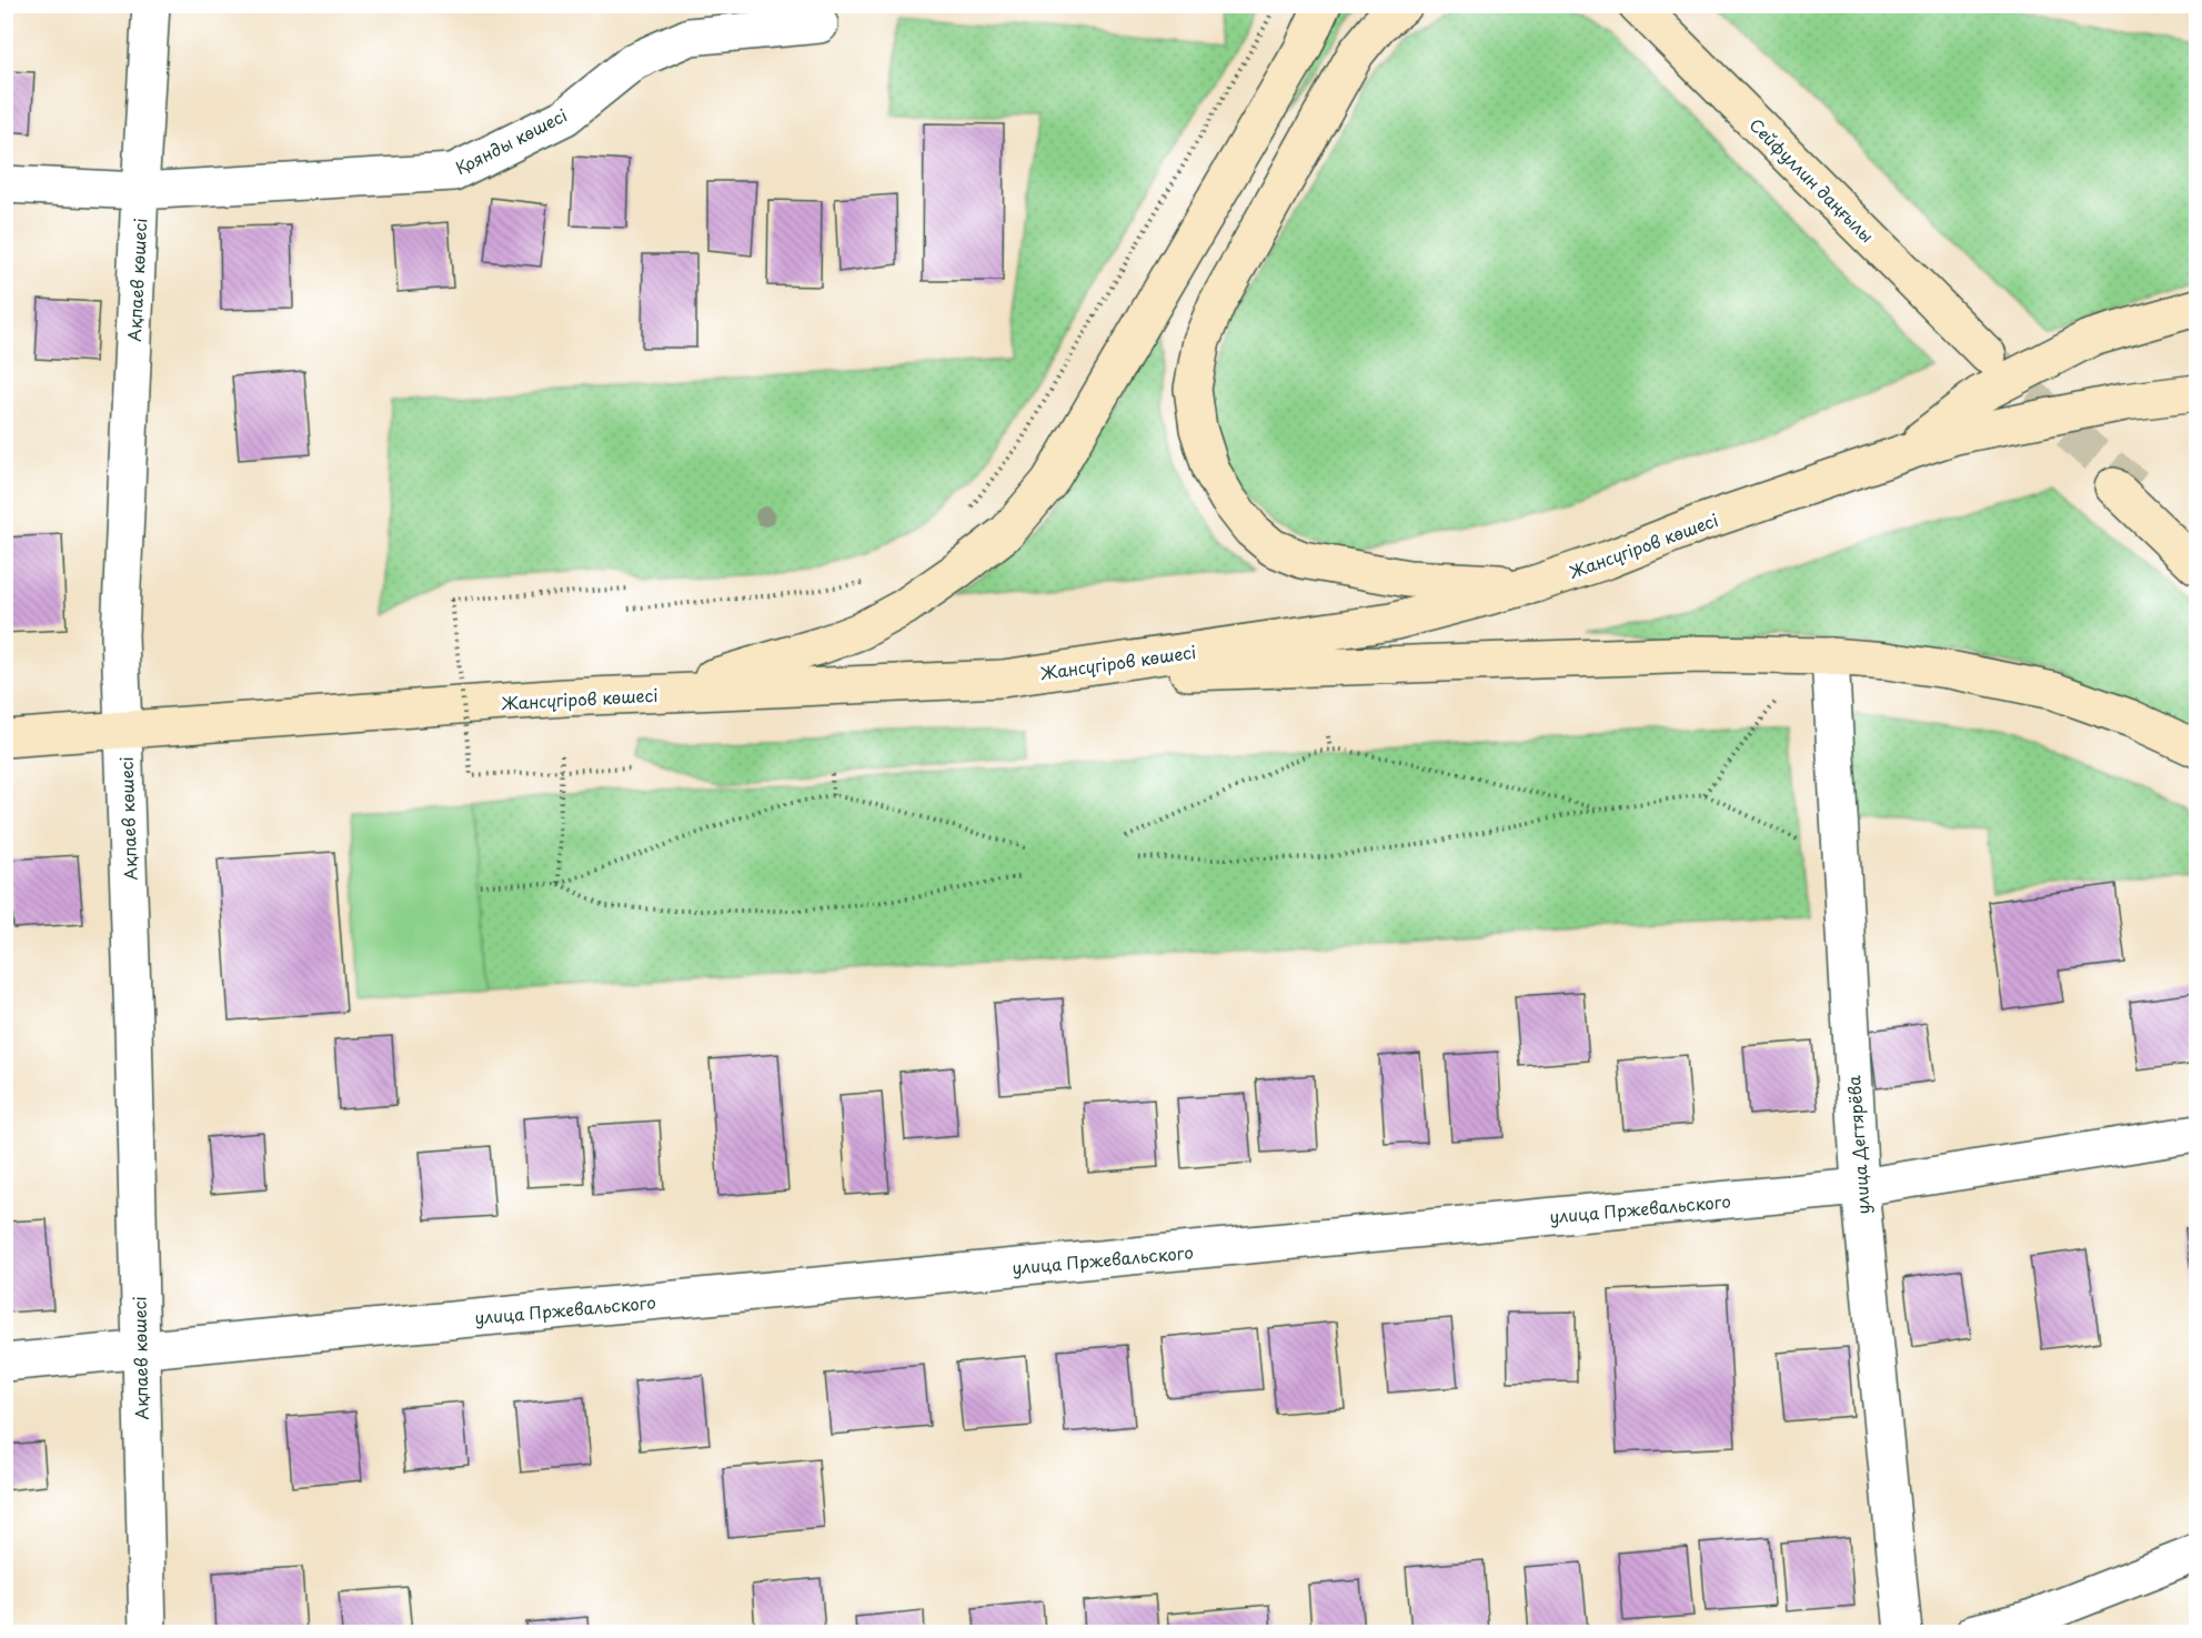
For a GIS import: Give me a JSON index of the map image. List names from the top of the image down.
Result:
{
  "streets": {
    "main road": ["Сейфуллин даңғылы", "Жансүгіров көшесі"],
    "street": [
      "Қоянды көшесі",
      "Ақпаев көшесі",
      "улица Дегтярёва",
      "улица Пржевальского"
    ]
  },
  "crossings": [
    ["Қоянды көшесі", "Ақпаев көшесі"],
    ["Ақпаев көшесі", "Жансүгіров көшесі"],
    ["Ақпаев көшесі", "улица Пржевальского"],
    ["улица Дегтярёва", "улица Пржевальского"]
  ]
}
